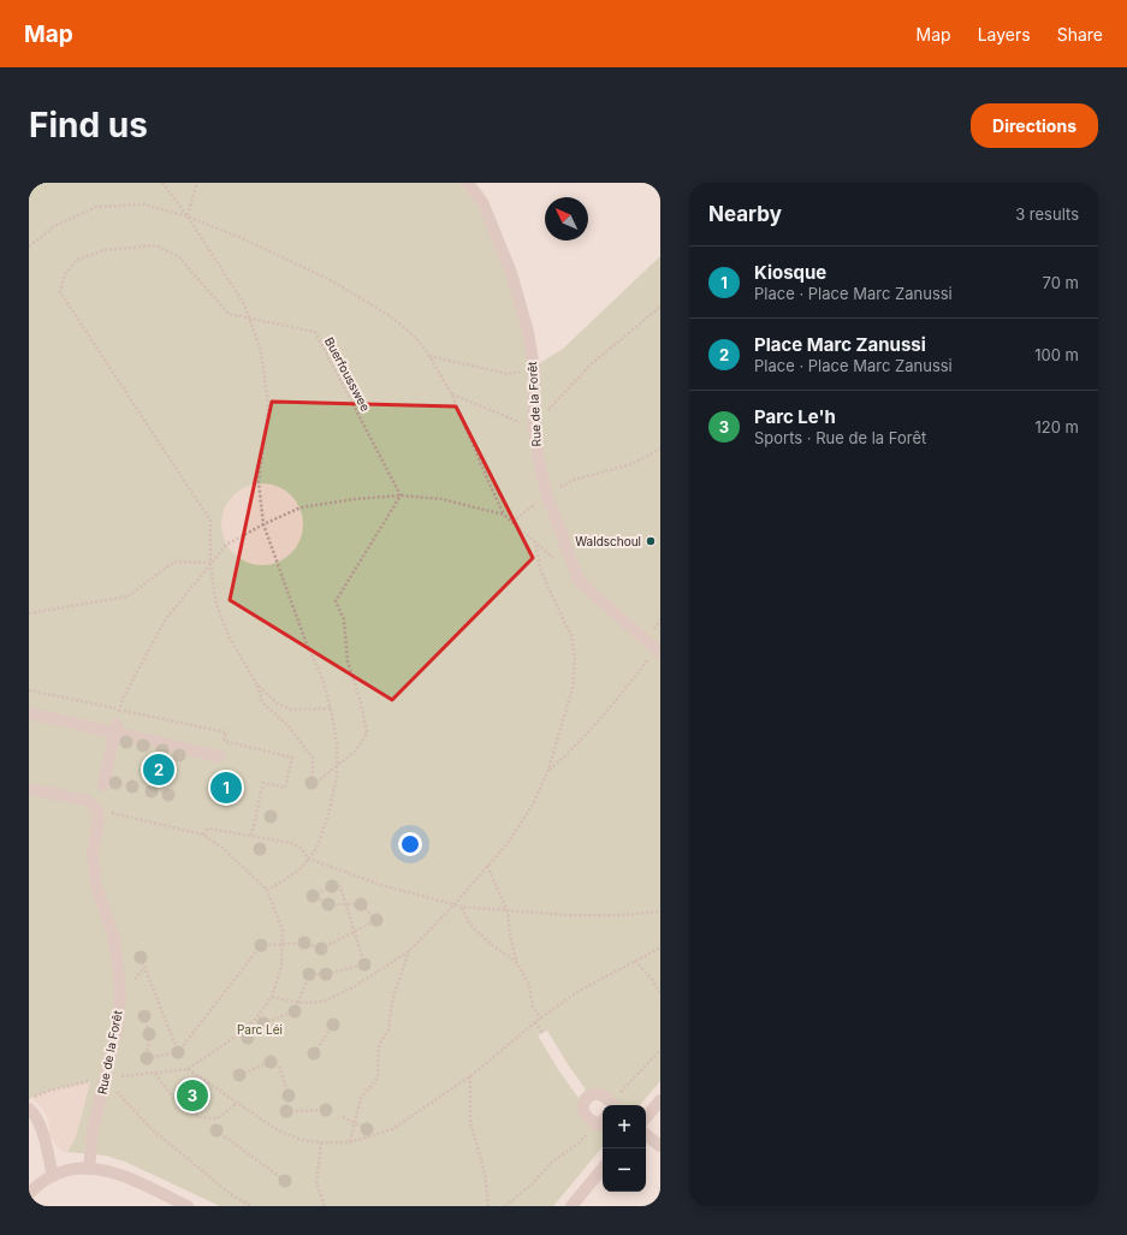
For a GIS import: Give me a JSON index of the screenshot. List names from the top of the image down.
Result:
{
  "streets": {
    "street": ["Rue de la Forêt"],
    "path": ["Buerfousswee"]
  },
  "parks": ["Parc Léi"],
  "places": ["Waldschoul"],
  "north": "top left",
  "page": {
    "header": "Map",
    "nav": ["Map", "Layers", "Share"],
    "buttons": "Directions",
    "title": "Find us",
    "heading": ["Nearby", "3 results"],
    "list": [
      {
        "mark": "1",
        "name": "Kiosque",
        "note": "Place · Place Marc Zanussi",
        "value": "70 m"
      },
      {
        "mark": "2",
        "name": "Place Marc Zanussi",
        "note": "Place · Place Marc Zanussi",
        "value": "100 m"
      },
      {
        "mark": "3",
        "name": "Parc Le'h",
        "note": "Sports · Rue de la Forêt",
        "value": "120 m"
      }
    ],
    "pins": ["2", "1", "3"],
    "map_buttons": ["+", "−"]
  }
}
